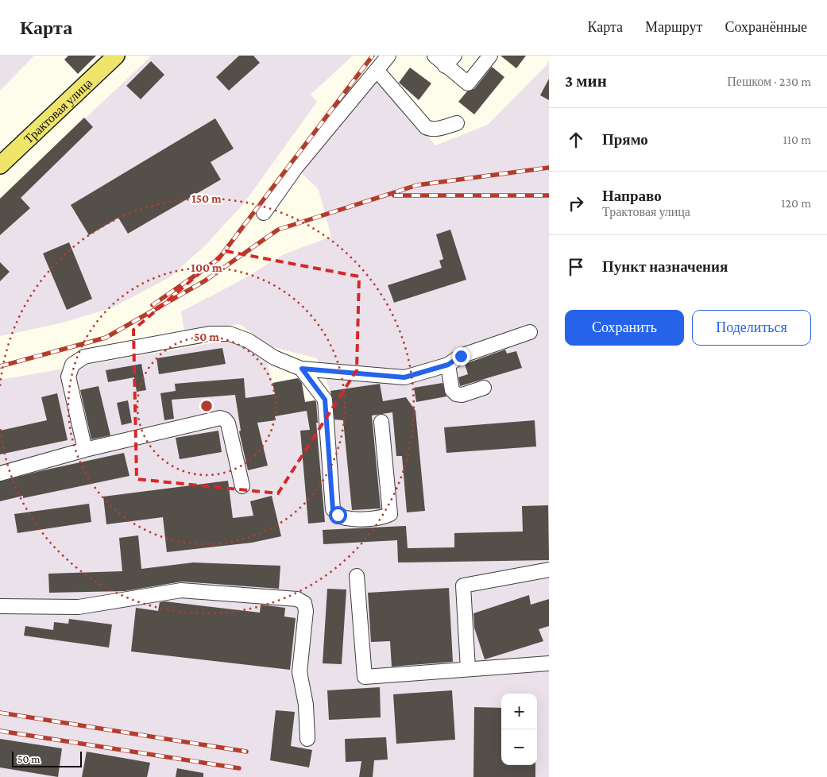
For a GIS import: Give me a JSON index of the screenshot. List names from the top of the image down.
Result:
{
  "streets": {
    "main road": ["Трактовая улица"]
  },
  "scale_bar": "50 m",
  "page": {
    "header": "Карта",
    "nav": ["Карта", "Маршрут", "Сохранённые"],
    "heading": ["3 мин", "Пешком · 230 m"],
    "list": [
      ["Прямо", "110 m"],
      ["Направо", "Трактовая улица", "120 m"],
      "Пункт назначения"
    ],
    "buttons": ["Сохранить", "Поделиться"],
    "map_buttons": ["+", "−"],
    "scale": "50 m"
  },
  "rings": ["150 m", "100 m", "50 m"]
}
